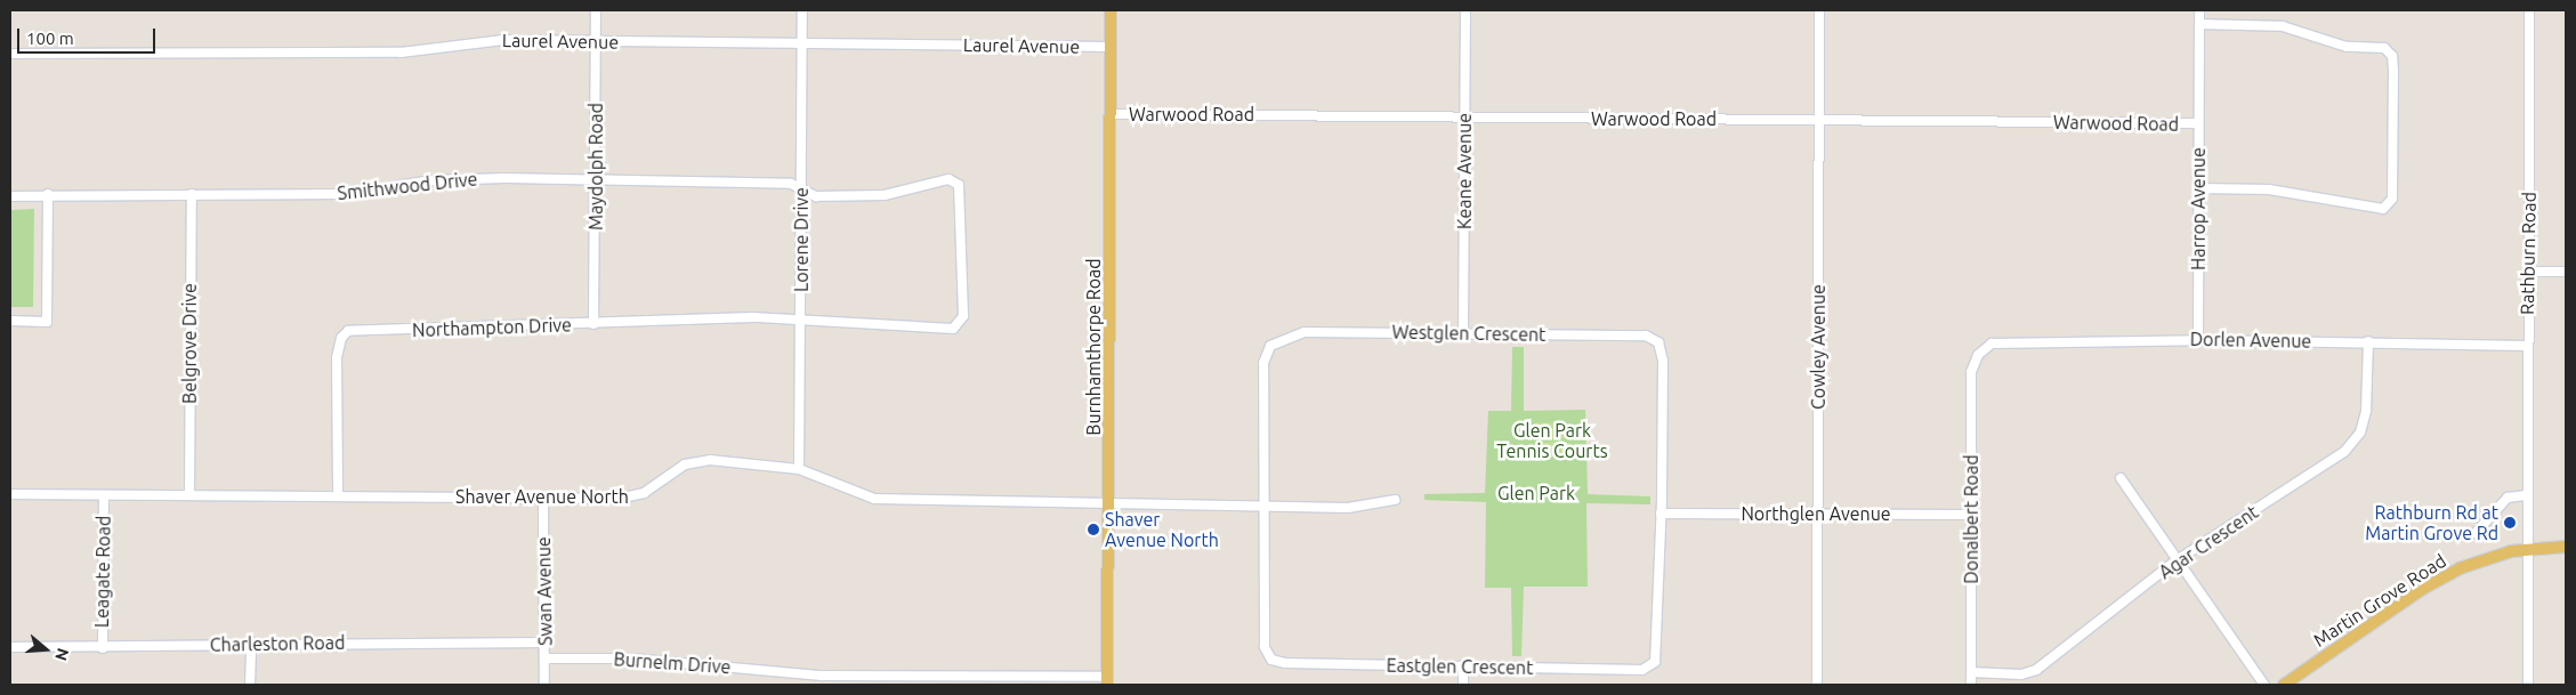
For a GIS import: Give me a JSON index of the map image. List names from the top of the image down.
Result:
{
  "streets": {
    "main road": ["Burnhamthorpe Road", "Martin Grove Road"],
    "street": [
      "Laurel Avenue",
      "Warwood Road",
      "Maydolph Road",
      "Keane Avenue",
      "Smithwood Drive",
      "Harrop Avenue",
      "Lorene Drive",
      "Rathburn Road",
      "Northampton Drive",
      "Westglen Crescent",
      "Dorlen Avenue",
      "Belgrove Drive",
      "Cowley Avenue",
      "Shaver Avenue North",
      "Northglen Avenue",
      "Donalbert Road",
      "Agar Crescent",
      "Leagate Road",
      "Swan Avenue",
      "Charleston Road",
      "Burnelm Drive",
      "Eastglen Crescent"
    ]
  },
  "crossings": [
    ["Laurel Avenue", "Maydolph Road"],
    ["Laurel Avenue", "Lorene Drive"],
    ["Laurel Avenue", "Burnhamthorpe Road"],
    ["Warwood Road", "Keane Avenue"],
    ["Warwood Road", "Harrop Avenue"],
    ["Warwood Road", "Burnhamthorpe Road"],
    ["Warwood Road", "Cowley Avenue"],
    ["Maydolph Road", "Smithwood Drive"],
    ["Maydolph Road", "Northampton Drive"],
    ["Keane Avenue", "Westglen Crescent"],
    ["Smithwood Drive", "Lorene Drive"],
    ["Smithwood Drive", "Northampton Drive"],
    ["Smithwood Drive", "Belgrove Drive"],
    ["Harrop Avenue", "Dorlen Avenue"],
    ["Lorene Drive", "Northampton Drive"],
    ["Lorene Drive", "Shaver Avenue North"],
    ["Rathburn Road", "Dorlen Avenue"],
    ["Rathburn Road", "Martin Grove Road"],
    ["Northampton Drive", "Shaver Avenue North"],
    ["Westglen Crescent", "Shaver Avenue North"],
    ["Westglen Crescent", "Northglen Avenue"],
    ["Westglen Crescent", "Eastglen Crescent"],
    ["Dorlen Avenue", "Donalbert Road"],
    ["Dorlen Avenue", "Agar Crescent"],
    ["Belgrove Drive", "Shaver Avenue North"],
    ["Burnhamthorpe Road", "Shaver Avenue North"],
    ["Burnhamthorpe Road", "Burnelm Drive"],
    ["Cowley Avenue", "Northglen Avenue"],
    ["Shaver Avenue North", "Leagate Road"],
    ["Shaver Avenue North", "Swan Avenue"],
    ["Shaver Avenue North", "Eastglen Crescent"],
    ["Northglen Avenue", "Donalbert Road"],
    ["Northglen Avenue", "Eastglen Crescent"],
    ["Donalbert Road", "Agar Crescent"],
    ["Leagate Road", "Charleston Road"],
    ["Swan Avenue", "Charleston Road"],
    ["Swan Avenue", "Burnelm Drive"]
  ],
  "parks": ["Glen Park Tennis Courts", "Glen Park"],
  "places": ["Rathburn Rd at Martin Grove Rd", "Shaver Avenue North"],
  "scale_bar": "100 m",
  "north": "right"
}
